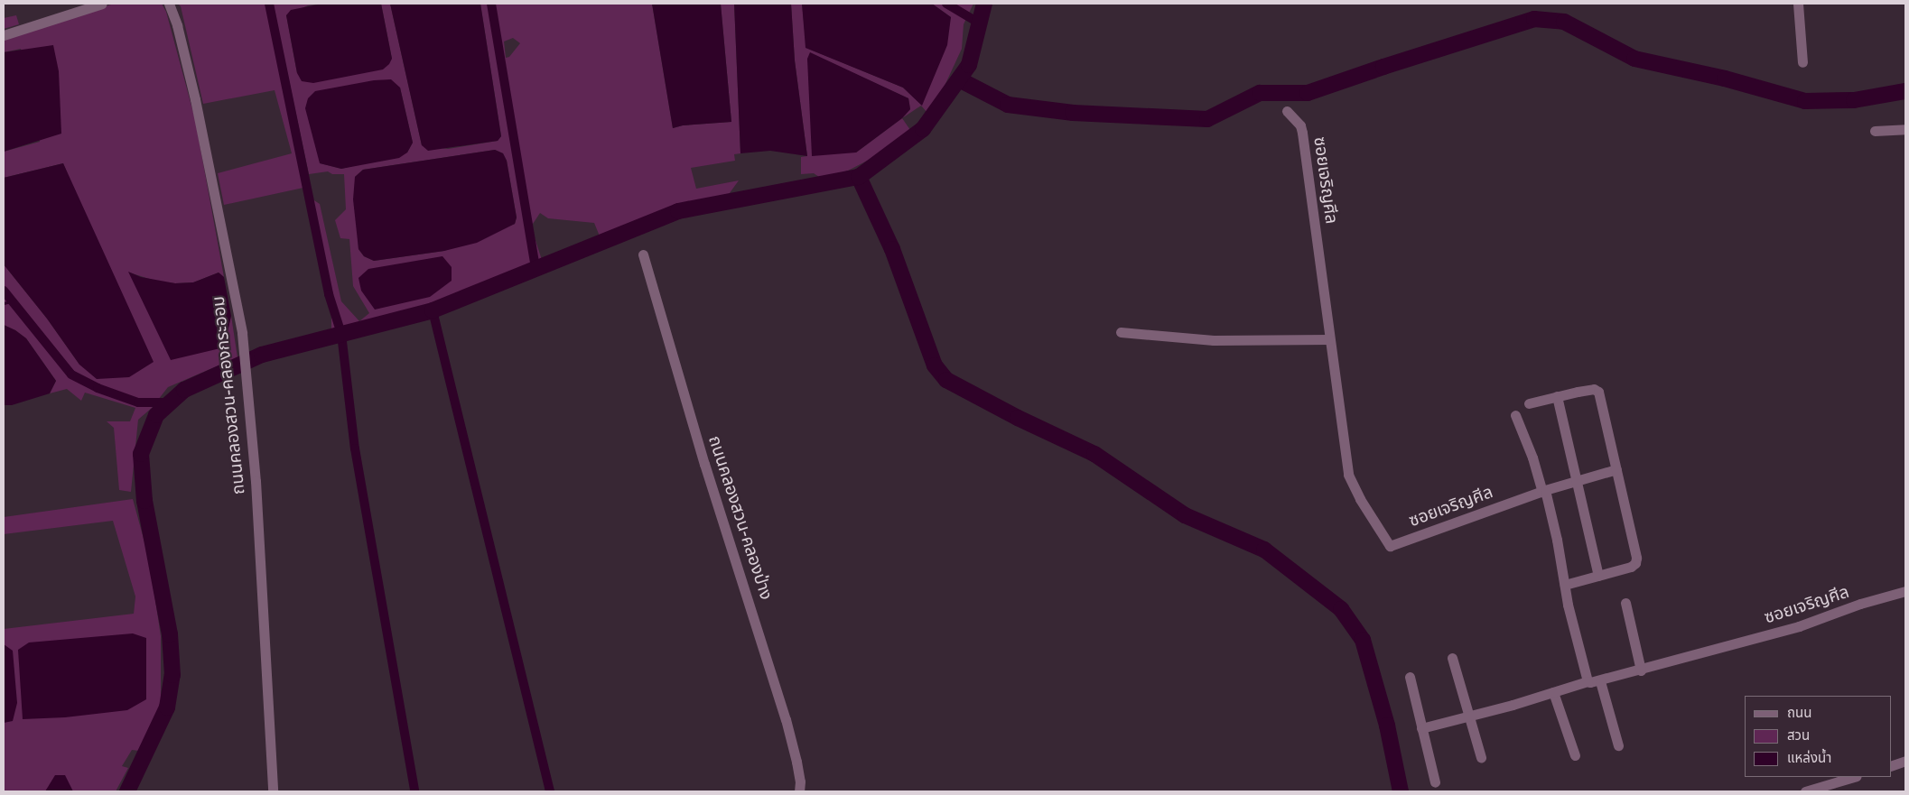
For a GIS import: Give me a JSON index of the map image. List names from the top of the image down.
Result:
{
  "streets": {
    "street": ["ซอยเจริญศีล", "ถนนคลองสวน-คลองกระออม", "ถนนคลองสวน-คลองป่าง"]
  },
  "legend": ["ถนน", "สวน", "แหล่งน้ำ"]
}
